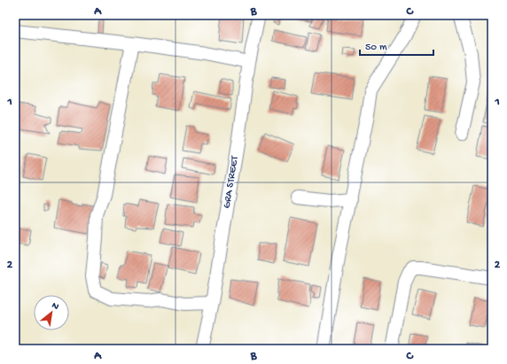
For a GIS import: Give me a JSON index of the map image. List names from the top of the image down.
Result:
{
  "streets": {
    "street": ["GRA STREET"]
  },
  "scale_bar": "50 m",
  "north": "top right",
  "grid": {
    "columns": ["A", "B", "C"],
    "rows": ["1", "2"]
  }
}
